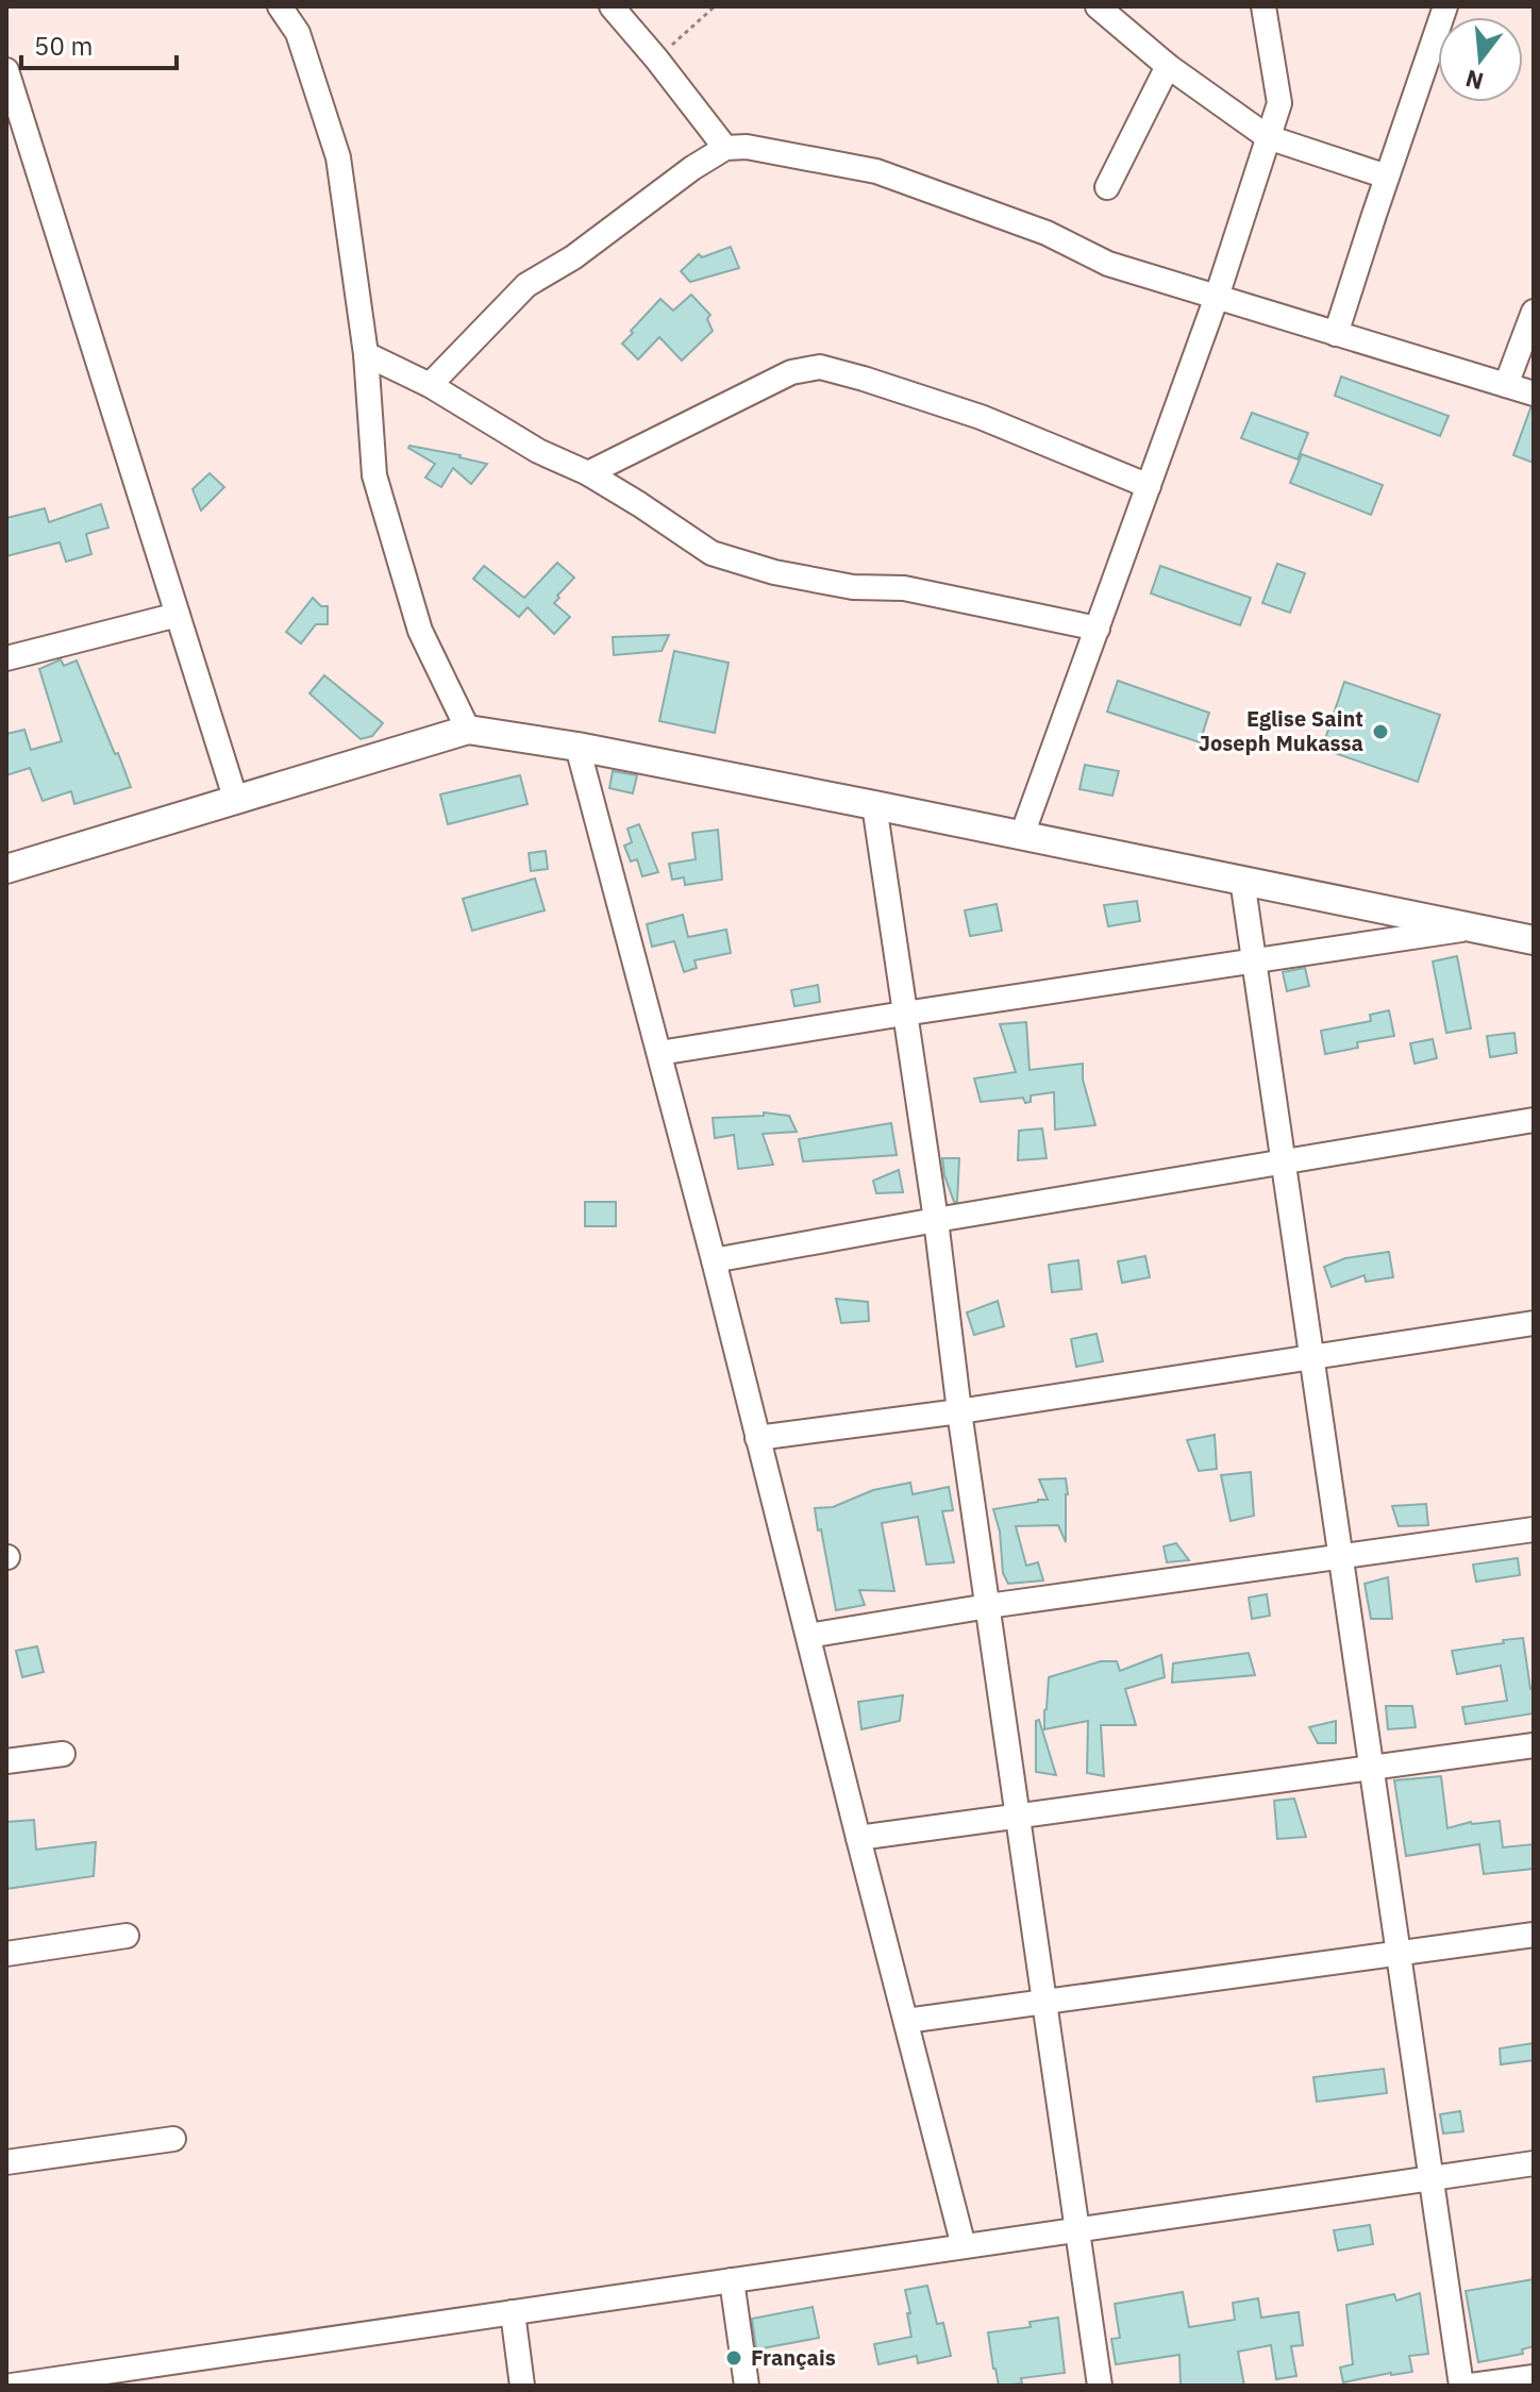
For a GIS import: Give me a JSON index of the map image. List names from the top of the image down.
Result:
{
  "places": ["Eglise Saint Joseph Mukassa", "Français"],
  "scale_bar": "50 m",
  "north": "bottom"
}
